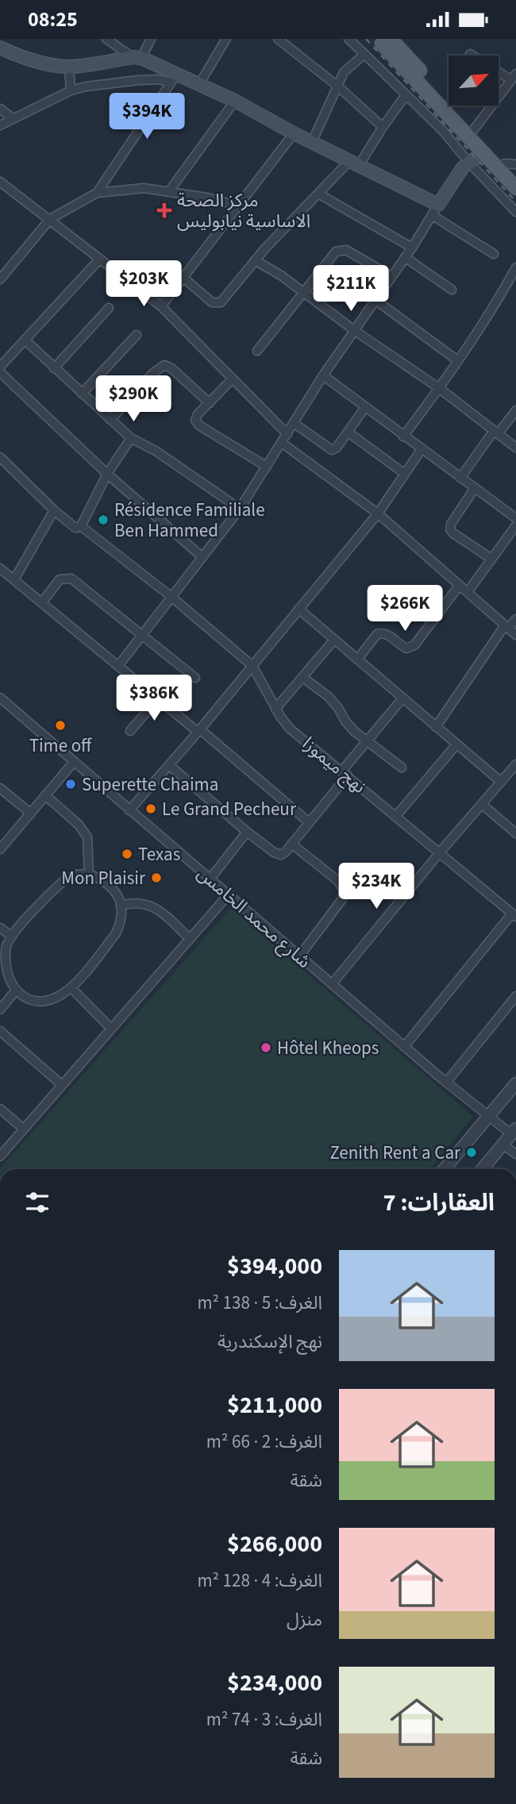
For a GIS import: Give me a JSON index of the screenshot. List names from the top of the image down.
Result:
{
  "streets": {
    "street": ["نهج ميموزا", "شارع محمد الخامس"]
  },
  "places": {
    "health": ["مركز الصحة الاساسية نيابوليس"],
    "other": [
      "Résidence Familiale Ben Hammed",
      "Time off",
      "Superette Chaima",
      "Le Grand Pecheur",
      "Texas",
      "Mon Plaisir",
      "Hôtel Kheops",
      "Zenith Rent a Car"
    ]
  },
  "north": "top right",
  "page": {
    "status": "08:25",
    "price": [
      "$394K",
      "$203K",
      "$211K",
      "$290K",
      "$266K",
      "$386K",
      "$234K"
    ],
    "heading": "العقارات: 7",
    "list": [
      {
        "name": "$394,000",
        "note": "الغرف: 5 · 138 m² · نهج الإسكندرية"
      },
      {
        "name": "$211,000",
        "note": "الغرف: 2 · 66 m² · شقة"
      },
      {
        "name": "$266,000",
        "note": "الغرف: 4 · 128 m² · منزل"
      },
      {
        "name": "$234,000",
        "note": "الغرف: 3 · 74 m² · شقة"
      }
    ]
  }
}
